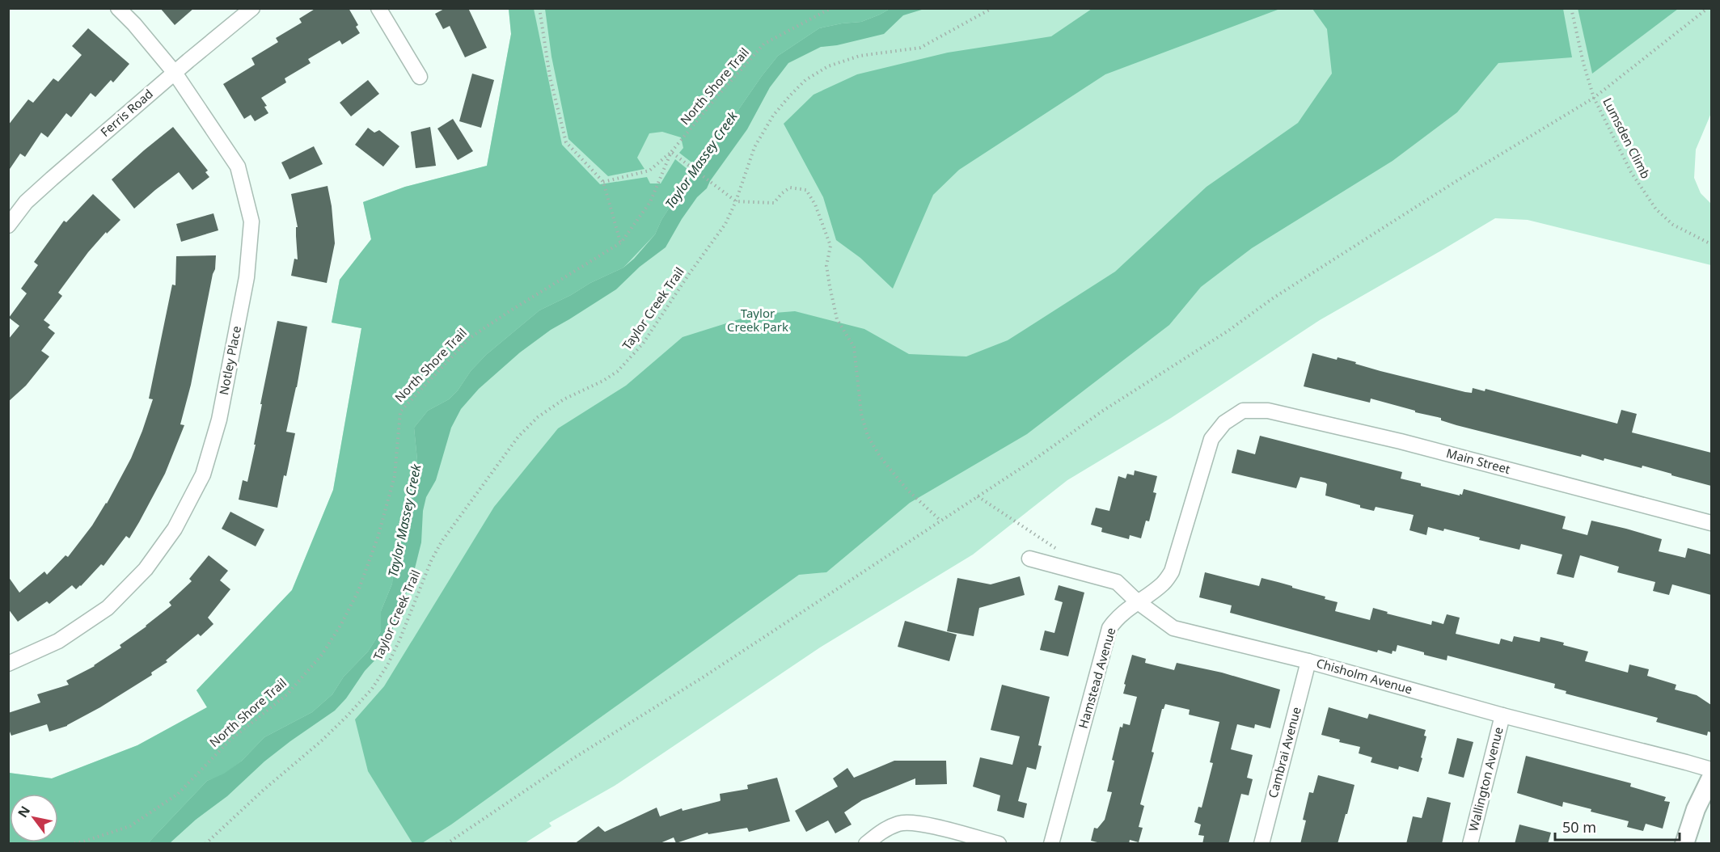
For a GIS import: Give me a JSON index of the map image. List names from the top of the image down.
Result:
{
  "streets": {
    "street": [
      "Ferris Road",
      "Notley Place",
      "Main Street",
      "Chisholm Avenue",
      "Hamstead Avenue",
      "Cambrai Avenue",
      "Wallington Avenue"
    ],
    "path": ["North Shore Trail", "Lumsden Climb", "Taylor Creek Trail"]
  },
  "crossings": [
    ["Ferris Road", "Notley Place"],
    ["Main Street", "Hamstead Avenue"],
    ["Chisholm Avenue", "Hamstead Avenue"],
    ["Chisholm Avenue", "Cambrai Avenue"],
    ["Chisholm Avenue", "Wallington Avenue"]
  ],
  "water": ["Taylor Massey Creek"],
  "parks": ["Taylor Creek Park"],
  "scale_bar": "50 m",
  "north": "top left"
}
